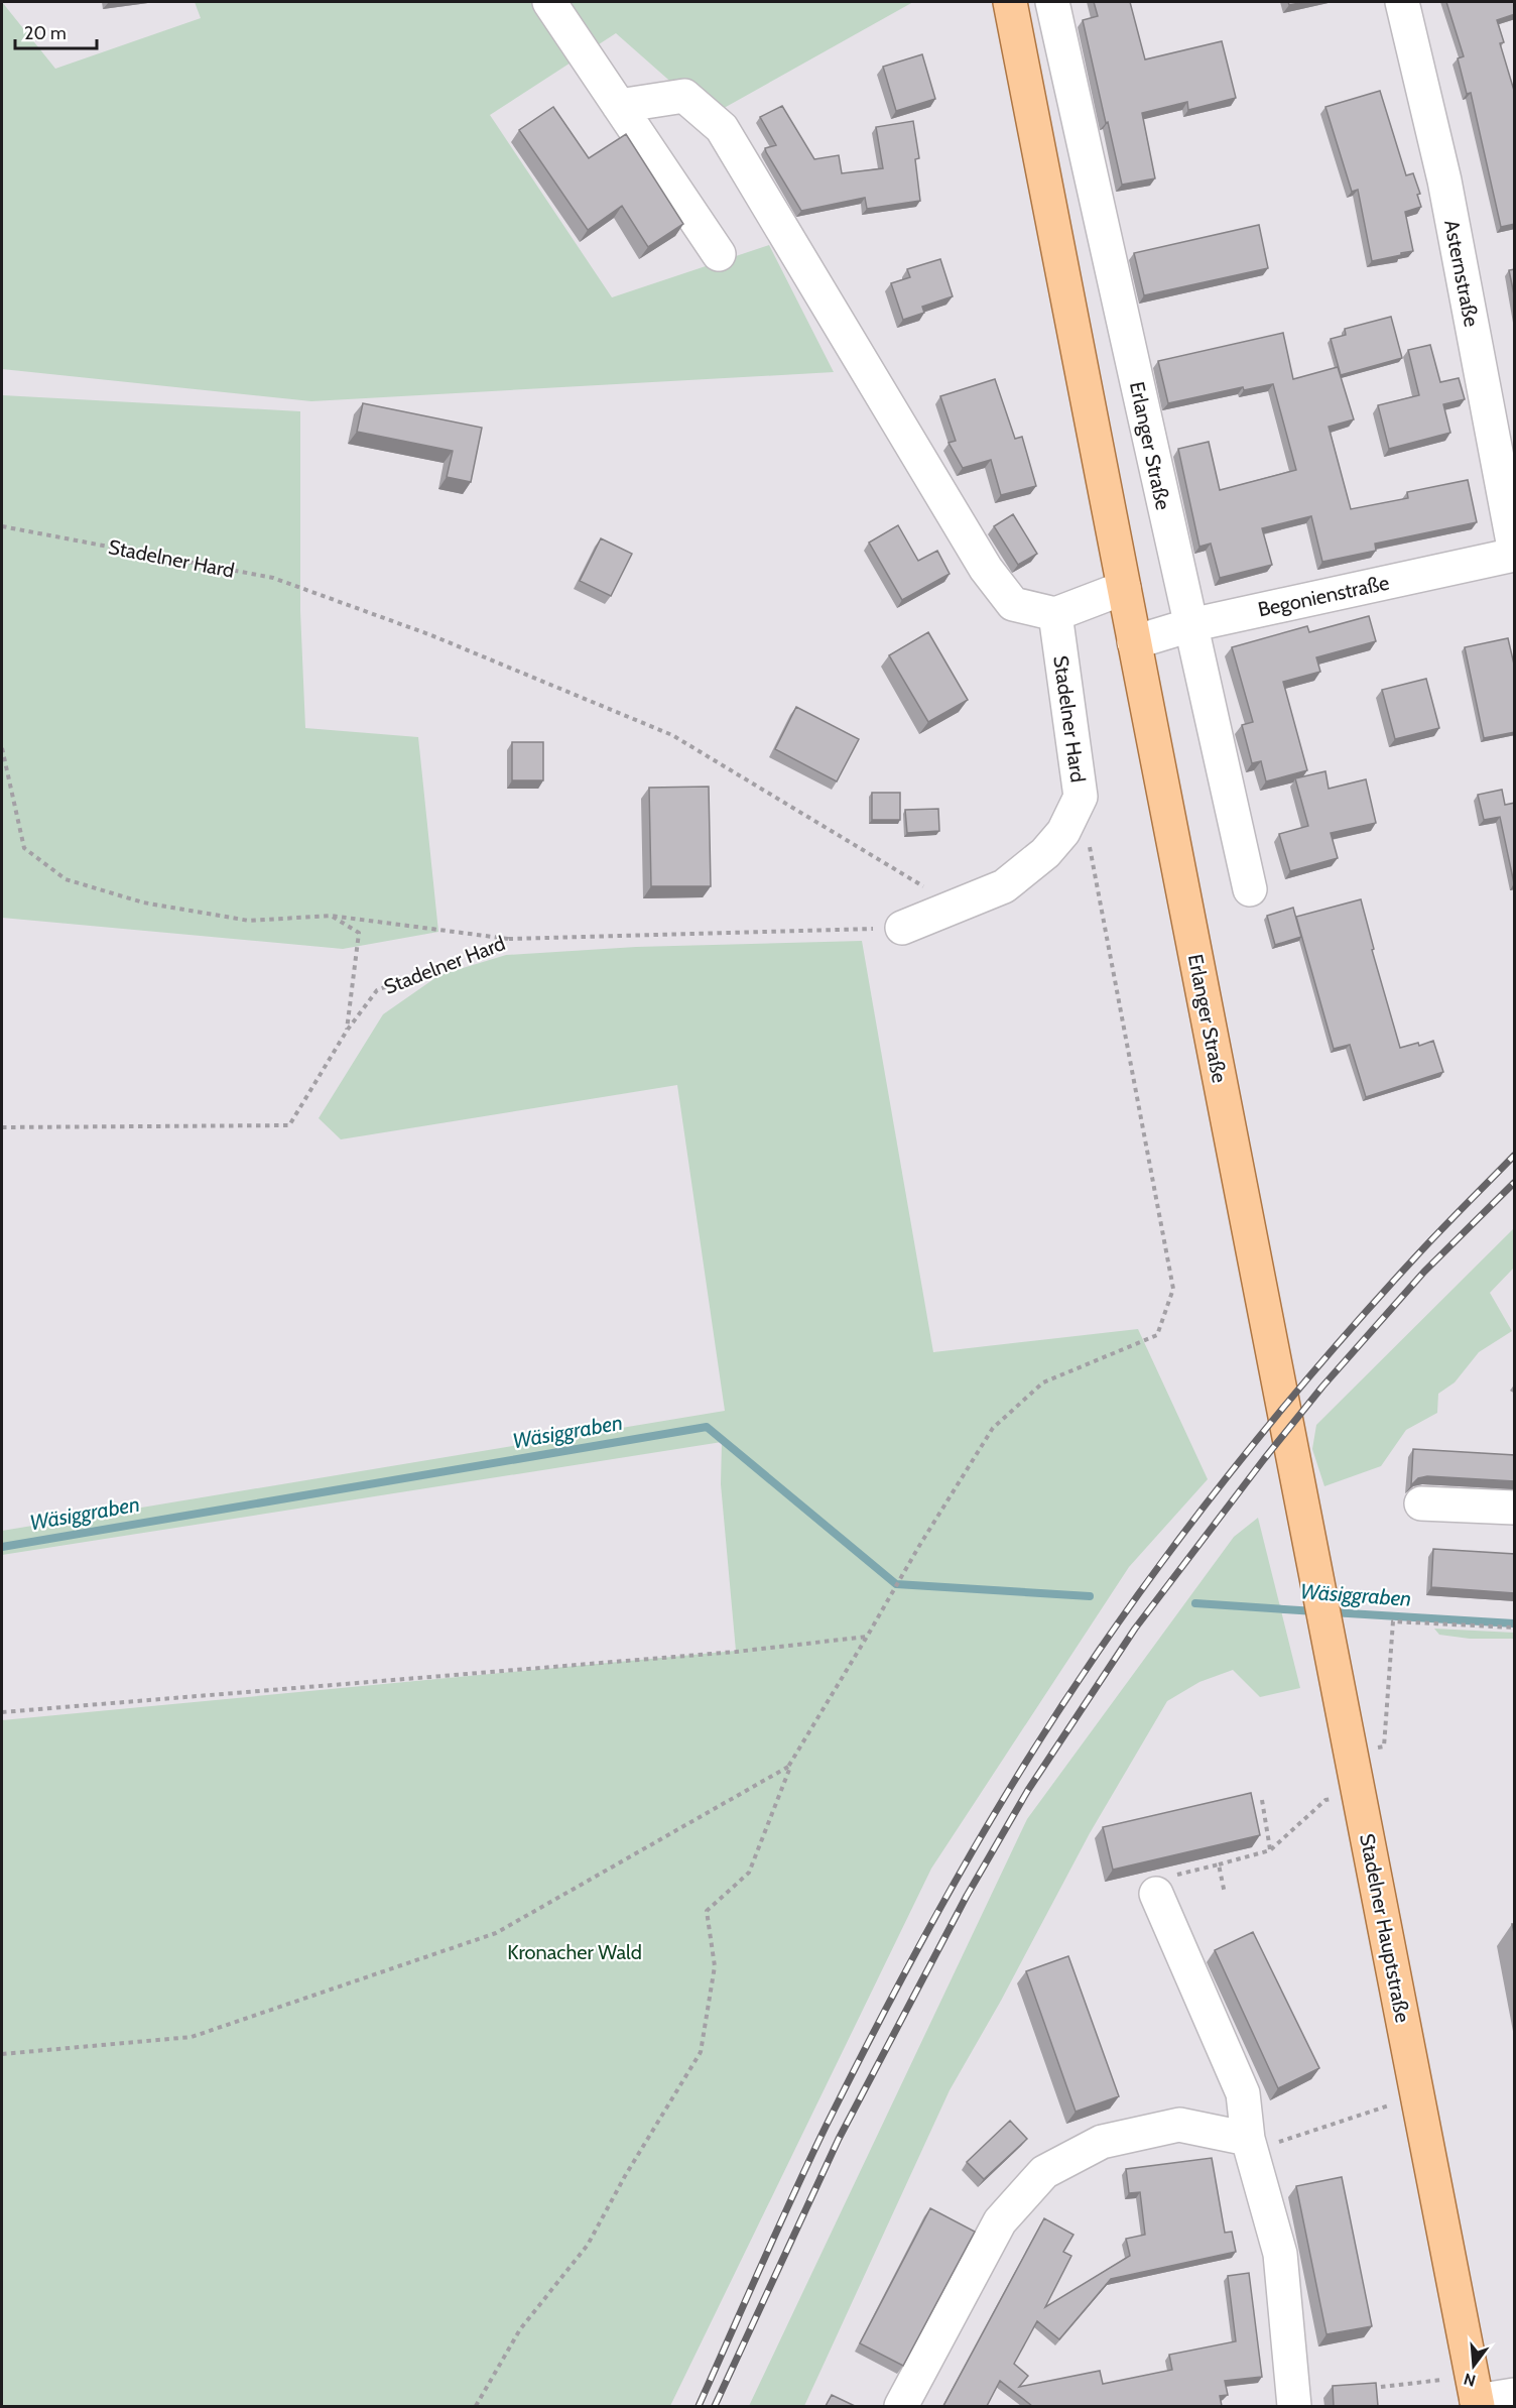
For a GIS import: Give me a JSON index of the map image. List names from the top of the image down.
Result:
{
  "streets": {
    "main road": ["Erlanger Straße", "Stadelner Hauptstraße"],
    "street": ["Asternstraße", "Stadelner Hard", "Begonienstraße"]
  },
  "crossings": [
    ["Erlanger Straße", "Begonienstraße"],
    ["Erlanger Straße", "Stadelner Hauptstraße"]
  ],
  "water": ["Wäsiggraben"],
  "parks": ["Kronacher Wald"],
  "scale_bar": "20 m",
  "north": "bottom"
}
